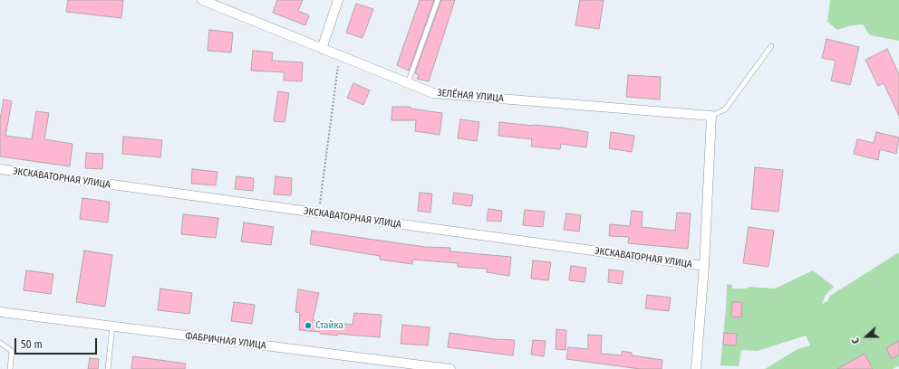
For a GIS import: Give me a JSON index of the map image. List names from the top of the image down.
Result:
{
  "streets": {
    "street": ["ЗЕЛЁНАЯ УЛИЦА", "ЭКСКАВАТОРНАЯ УЛИЦА", "ФАБРИЧНАЯ УЛИЦА"]
  },
  "places": ["Стайка"],
  "scale_bar": "50 m",
  "north": "left"
}
